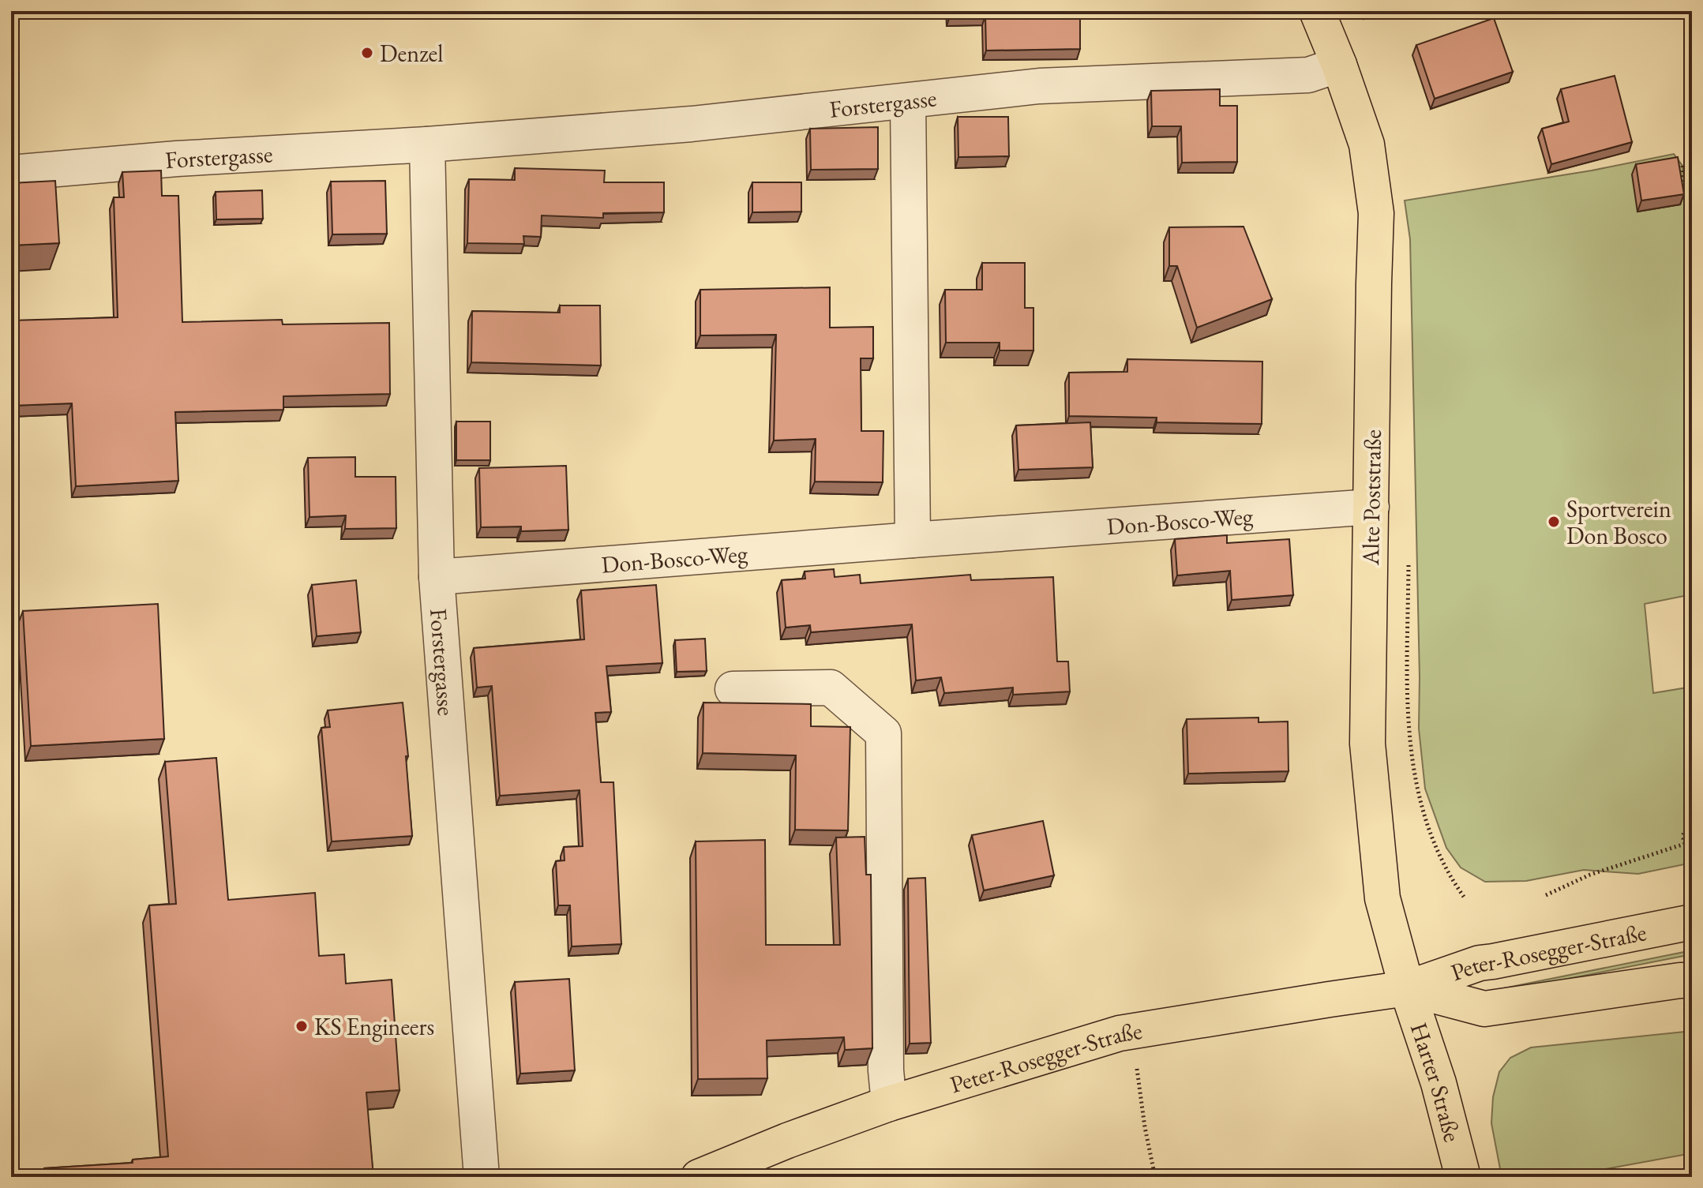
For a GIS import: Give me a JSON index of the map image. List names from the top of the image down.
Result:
{
  "streets": {
    "main road": ["Alte Poststraße", "Peter-Rosegger-Straße", "Harter Straße"],
    "street": ["Forstergasse", "Don-Bosco-Weg"]
  },
  "crossings": [
    ["Forstergasse", "Alte Poststraße"],
    ["Forstergasse", "Don-Bosco-Weg"],
    ["Alte Poststraße", "Don-Bosco-Weg"],
    ["Alte Poststraße", "Peter-Rosegger-Straße"],
    ["Alte Poststraße", "Harter Straße"],
    ["Peter-Rosegger-Straße", "Harter Straße"]
  ],
  "places": ["Denzel", "Sportverein Don Bosco", "KS Engineers"]
}
